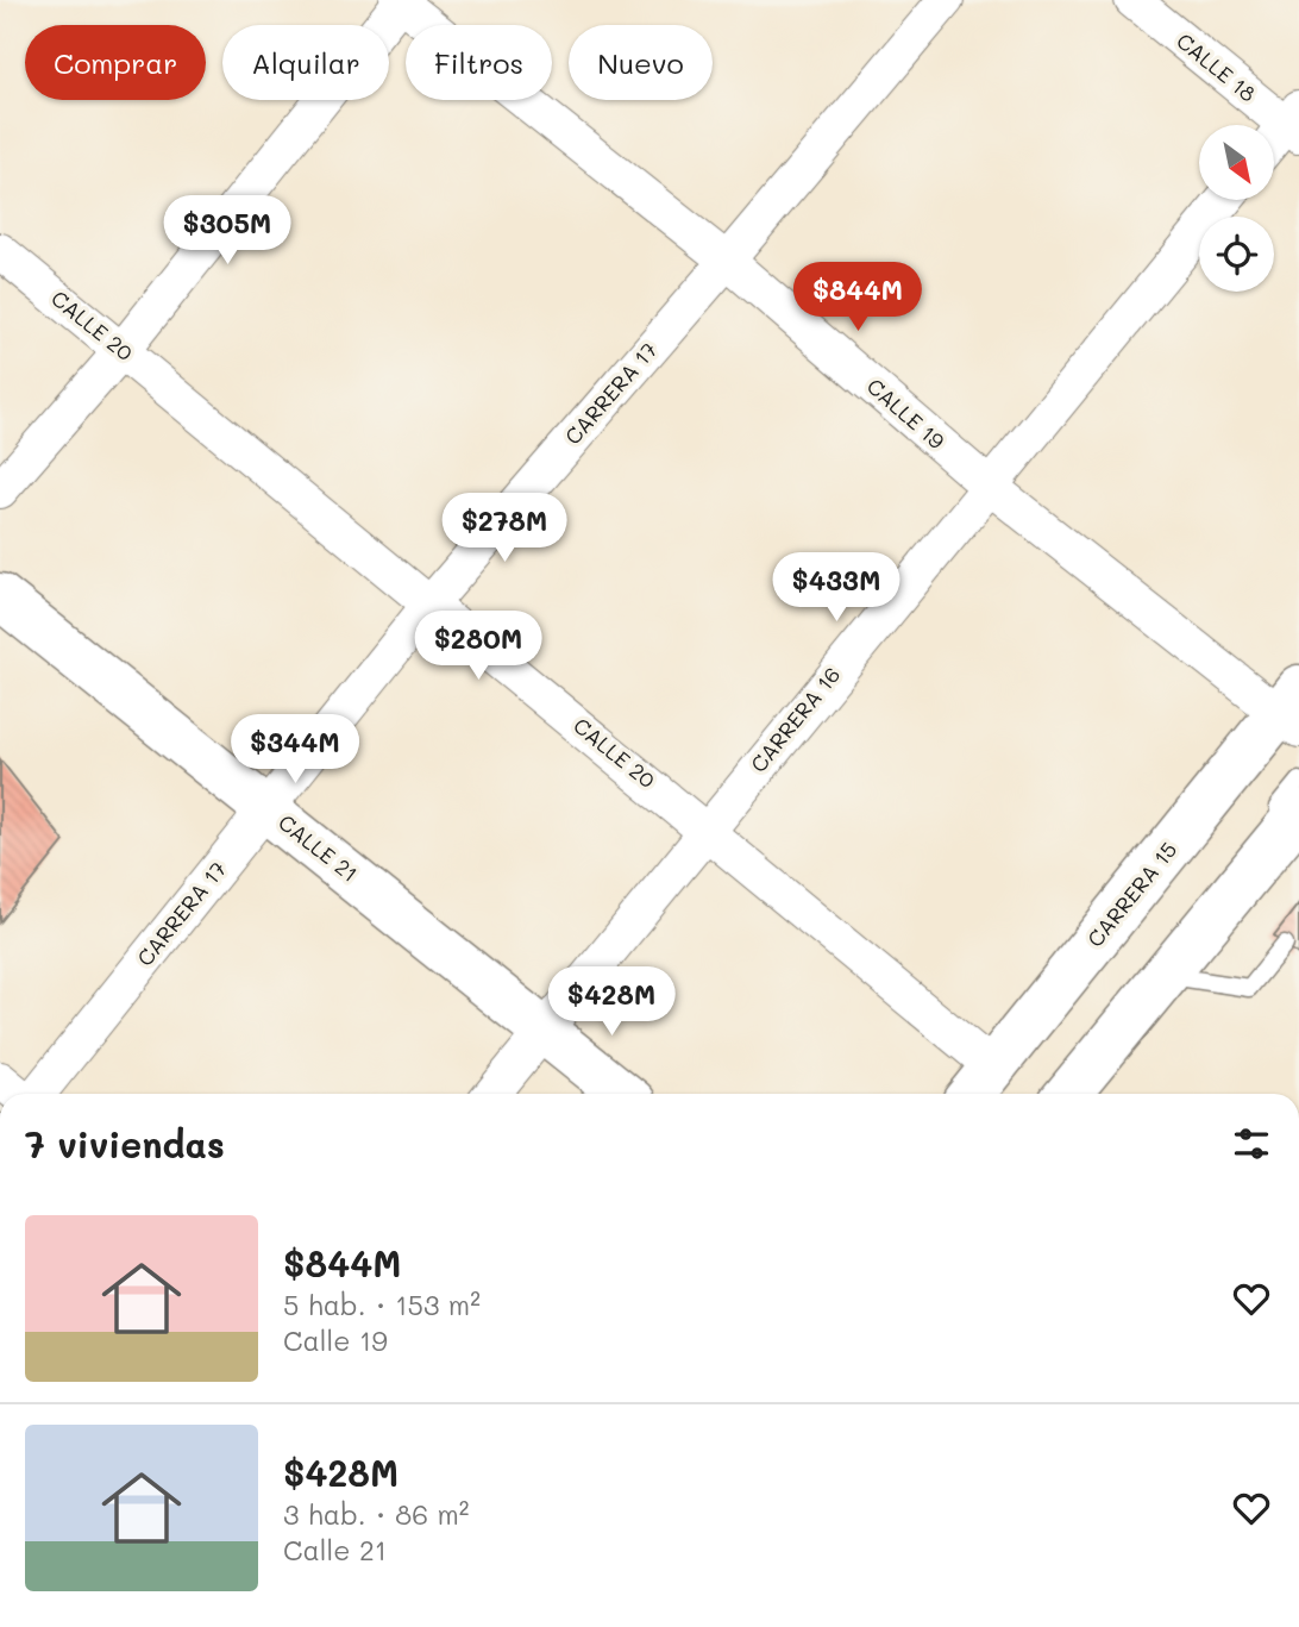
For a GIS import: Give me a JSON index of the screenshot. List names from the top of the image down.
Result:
{
  "streets": {
    "main road": ["CALLE 21", "CARRERA 15"],
    "street": [
      "CALLE 18",
      "CALLE 20",
      "CARRERA 17",
      "CALLE 19",
      "CARRERA 16"
    ]
  },
  "crossings": [
    ["CALLE 20", "CARRERA 17"],
    ["CALLE 20", "CARRERA 16"],
    ["CALLE 20", "CARRERA 15"],
    ["CARRERA 17", "CALLE 19"],
    ["CARRERA 17", "CALLE 21"],
    ["CALLE 19", "CARRERA 16"],
    ["CALLE 19", "CARRERA 15"],
    ["CARRERA 16", "CALLE 21"]
  ],
  "north": "bottom right",
  "page": {
    "chip": [
      "Comprar",
      "Alquilar",
      "Filtros",
      "Nuevo"
    ],
    "price": [
      "$305M",
      "$844M",
      "$278M",
      "$433M",
      "$280M",
      "$344M",
      "$428M"
    ],
    "heading": "7 viviendas",
    "list": [
      {
        "name": "$844M",
        "note": "5 hab. · 153 m² · Calle 19"
      },
      {
        "name": "$428M",
        "note": "3 hab. · 86 m² · Calle 21"
      }
    ]
  }
}
